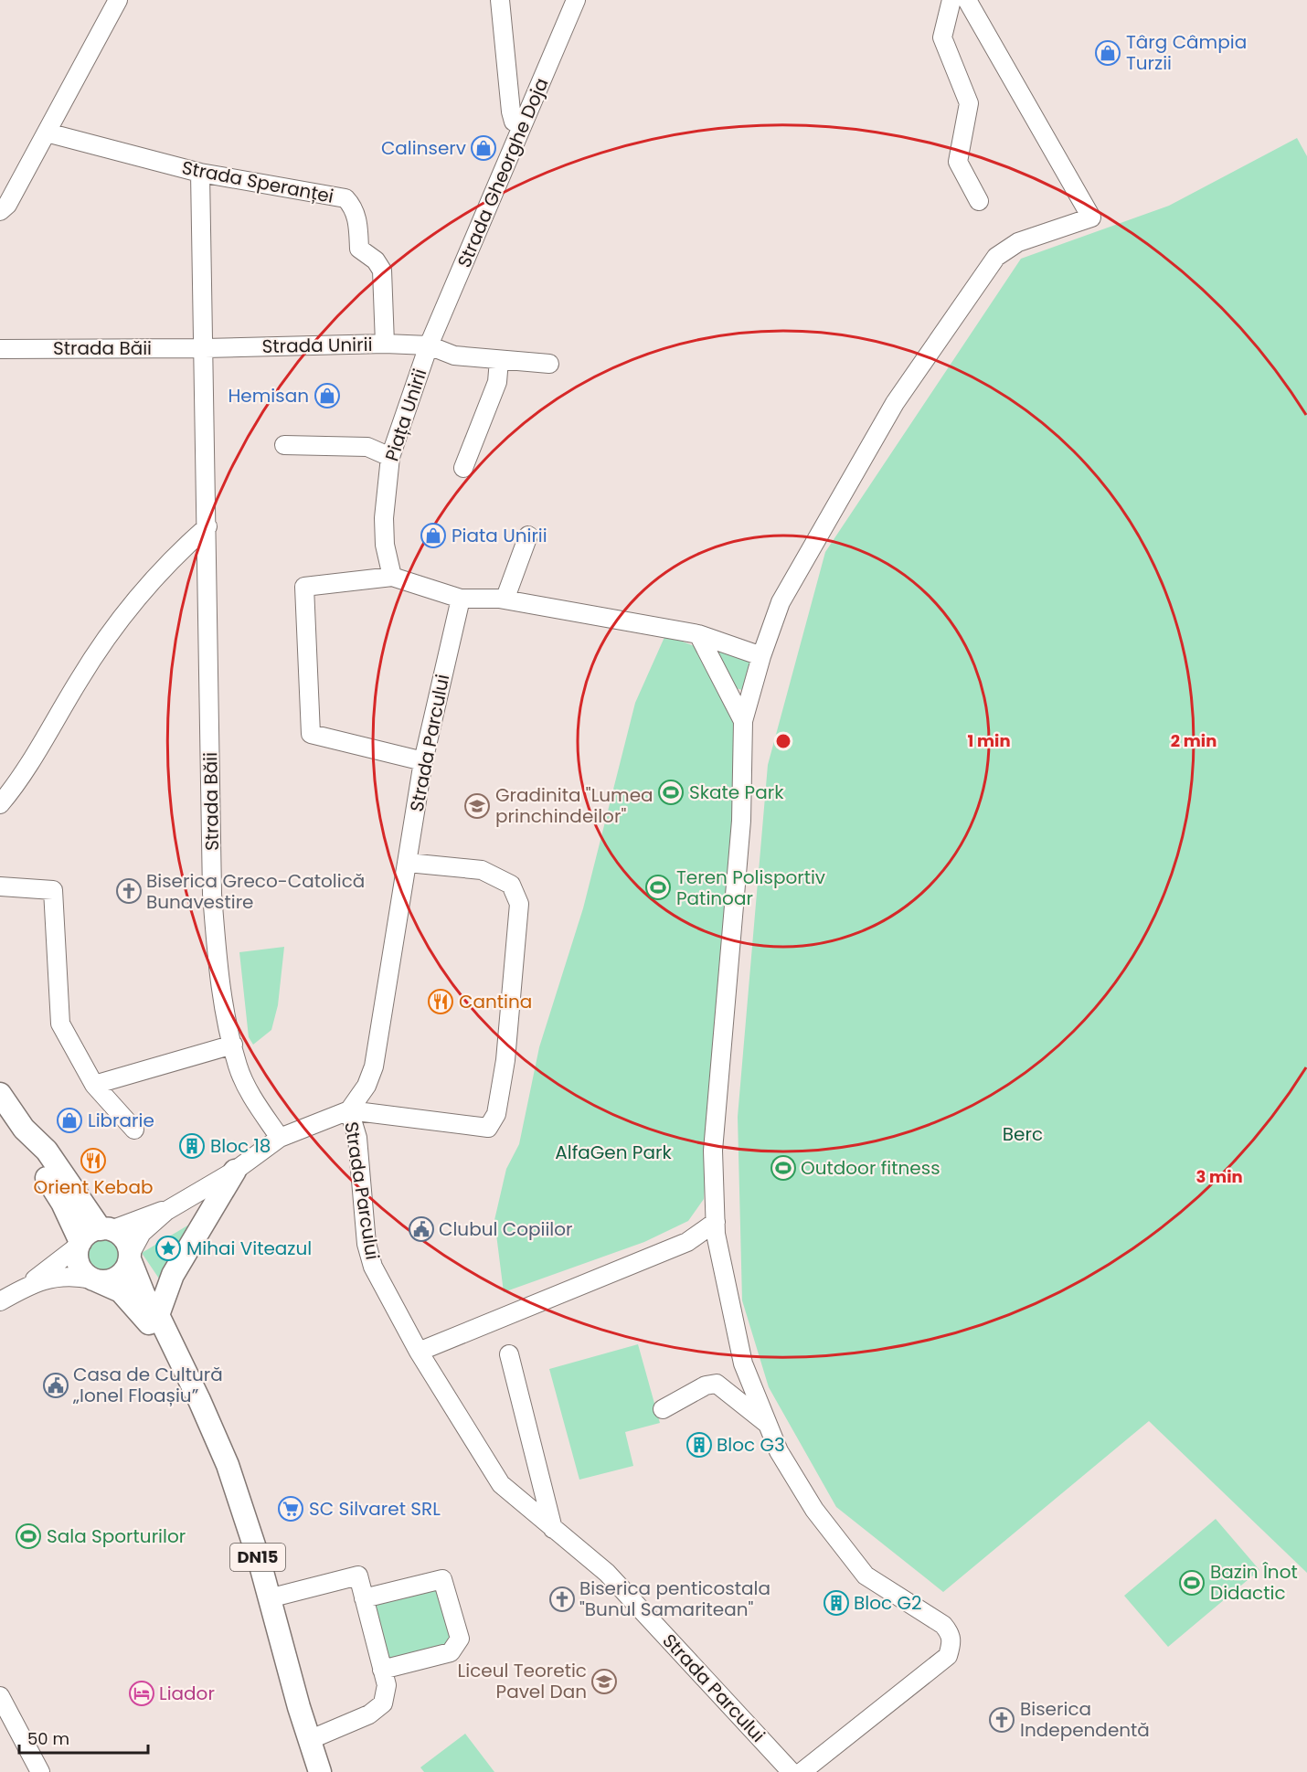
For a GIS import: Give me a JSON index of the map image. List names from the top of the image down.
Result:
{
  "streets": {
    "main road": ["DN15"],
    "street": [
      "Strada Gheorghe Doja",
      "Strada Speranței",
      "Strada Unirii",
      "Strada Băii",
      "Piața Unirii",
      "Strada Parcului"
    ]
  },
  "crossings": [
    ["Strada Gheorghe Doja", "Strada Unirii"],
    ["Strada Gheorghe Doja", "Piața Unirii"],
    ["Strada Speranței", "Strada Unirii"],
    ["Strada Speranței", "Strada Băii"],
    ["Strada Unirii", "Strada Băii"],
    ["Strada Unirii", "Piața Unirii"]
  ],
  "parks": ["Berc", "AlfaGen Park"],
  "places": {
    "shop": [
      "Târg Câmpia Turzii",
      "Calinserv",
      "Hemisan",
      "Piata Unirii",
      "Librarie"
    ],
    "sports": [
      "Skate Park",
      "Teren Polisportiv Patinoar",
      "Outdoor fitness",
      "Sala Sporturilor",
      "Bazin Înot Didactic"
    ],
    "school or university": ["Gradinita \"Lumea princhindeilor\"", "Liceul Teoretic Pavel Dan"],
    "church": ["Biserica Greco-Catolică Bunavestire", "Biserica penticostala \"Bunul Samaritean\"", "Biserica Independentă"],
    "restaurant": ["Cantina", "Orient Kebab"],
    "building": ["Bloc 18", "Bloc G3", "Bloc G2"],
    "public building": ["Clubul Copiilor", "Casa de Cultură „Ionel Floașiu”"],
    "place": ["Mihai Viteazul"],
    "supermarket": ["SC Silvaret SRL"],
    "hotel": ["Liador"]
  },
  "scale_bar": "50 m",
  "rings": ["1 min", "2 min", "3 min"]
}
